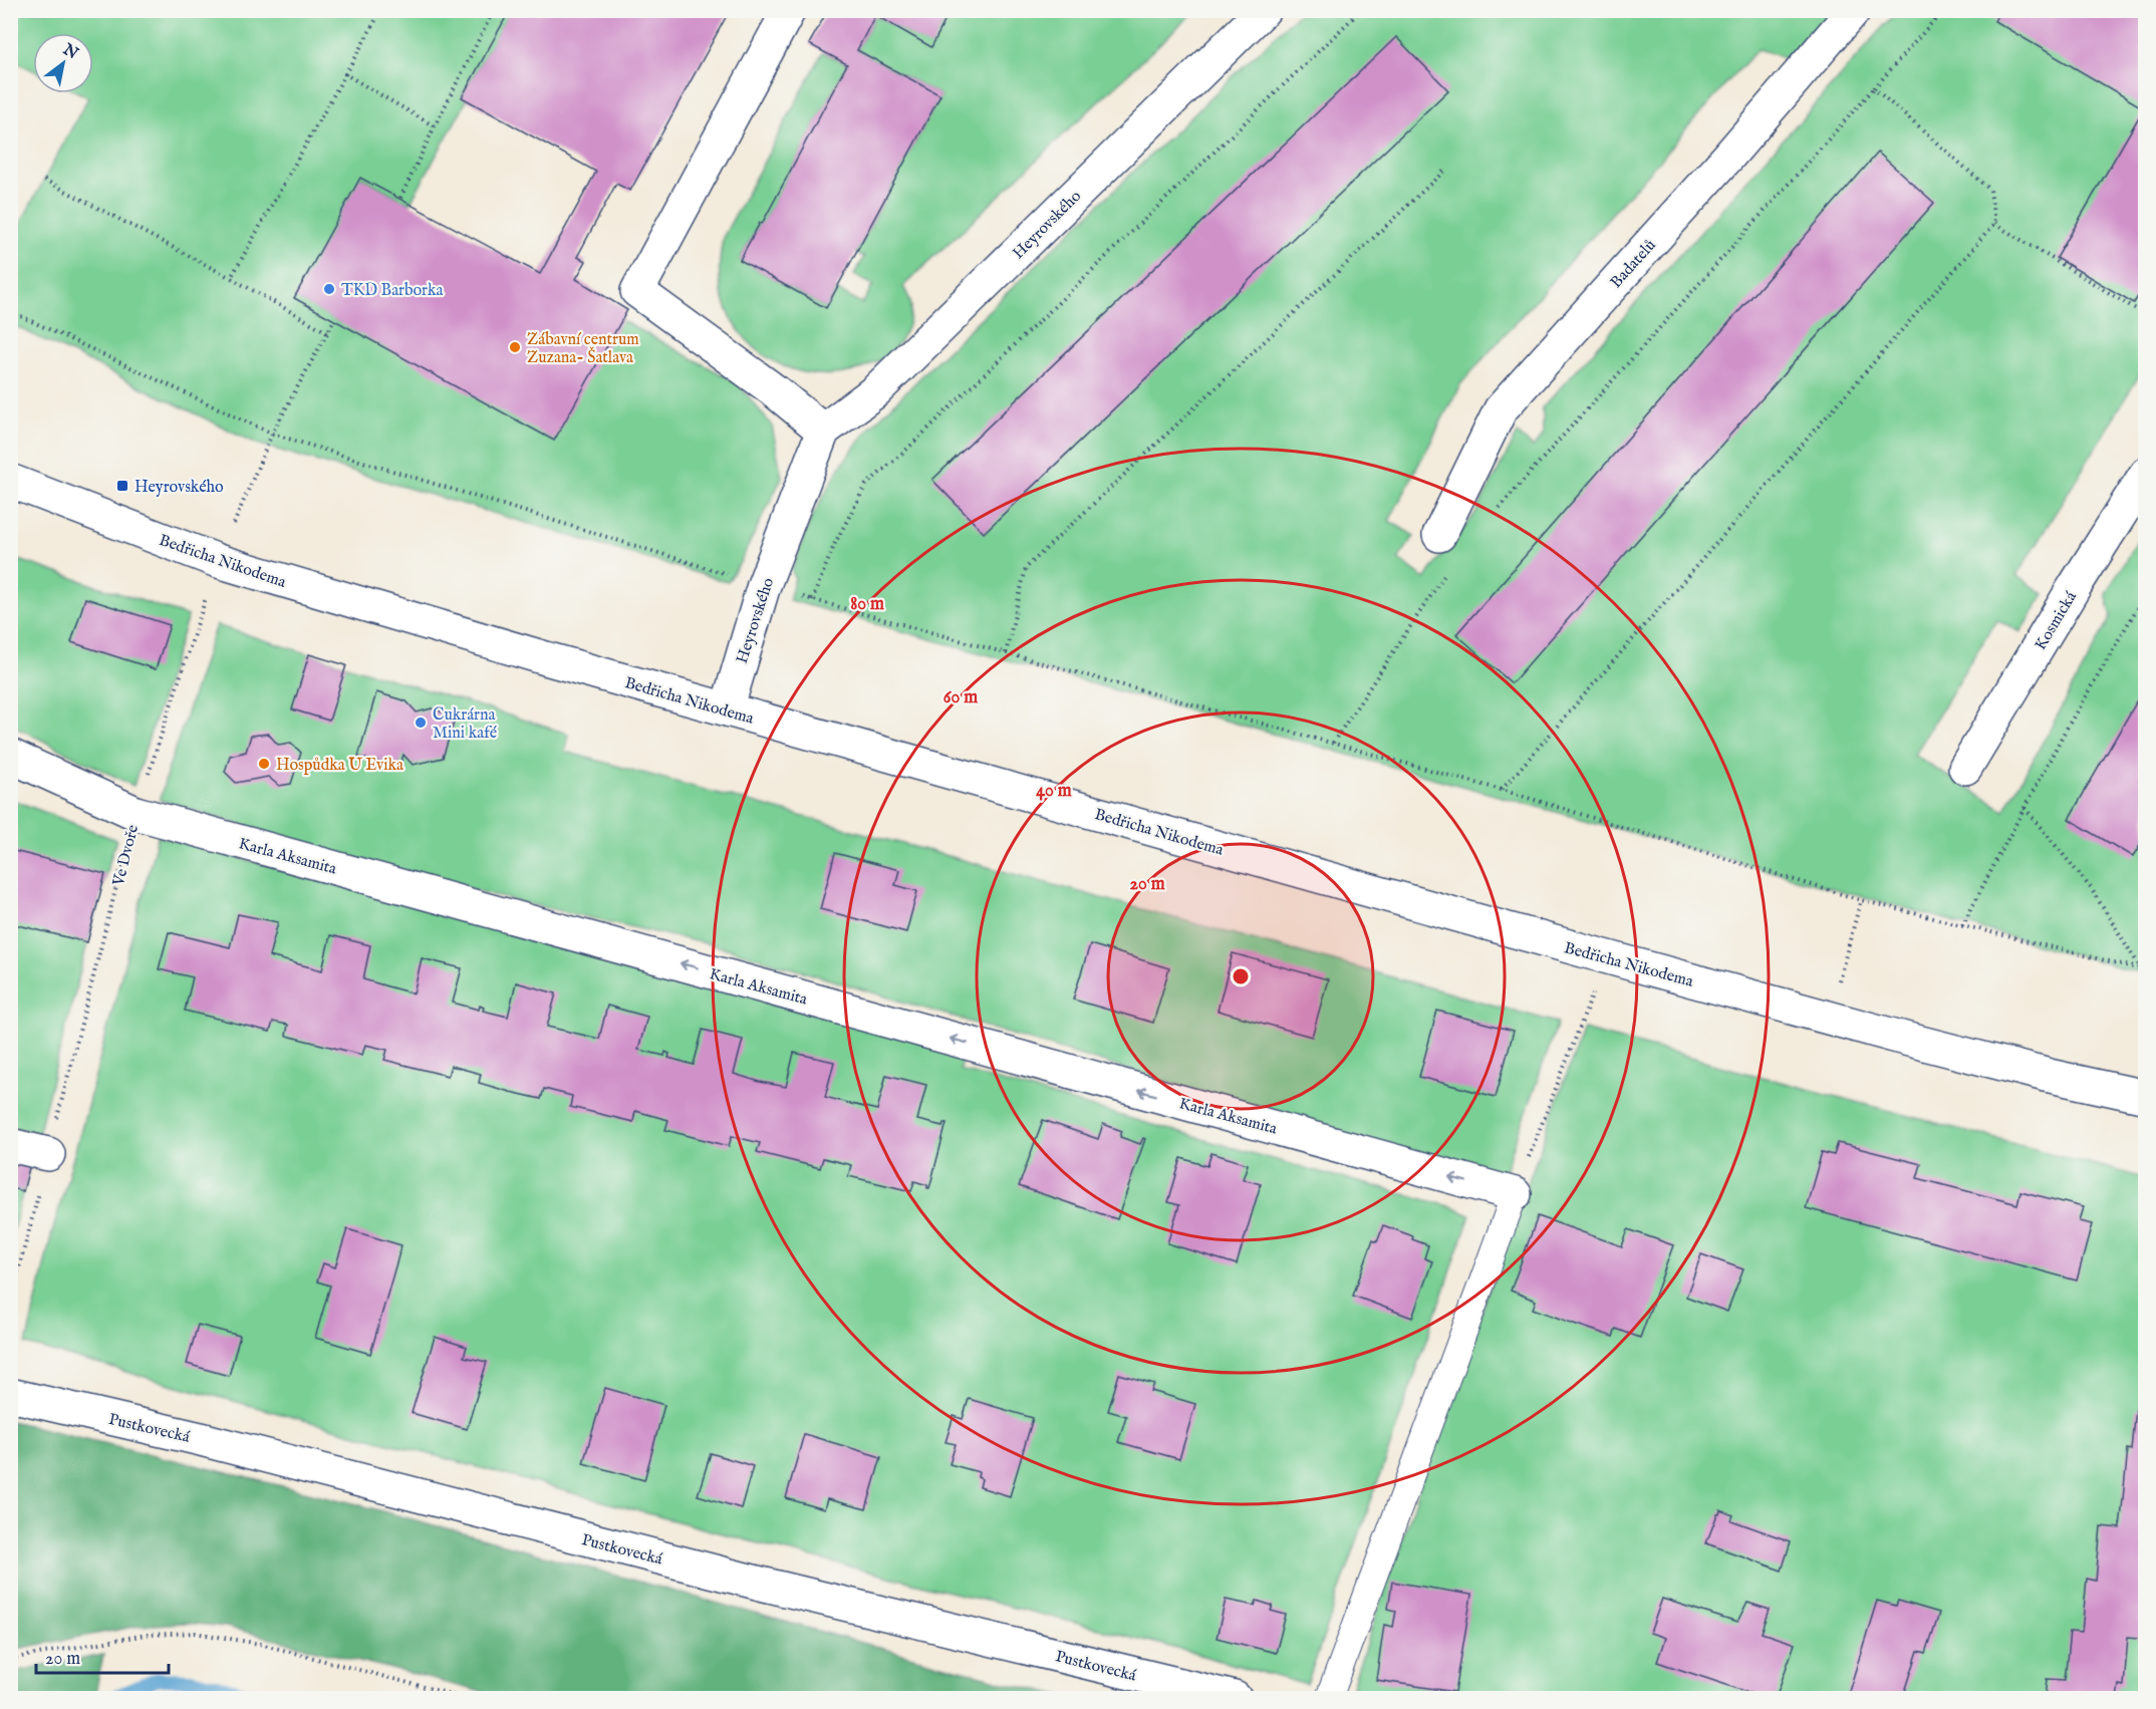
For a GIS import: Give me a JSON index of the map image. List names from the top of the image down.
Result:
{
  "streets": {
    "street": [
      "Heyrovského",
      "Badatelů",
      "Bedřicha Nikodema",
      "Kosmická",
      "Karla Aksamita",
      "Pustkovecká"
    ],
    "path": ["Ve Dvoře"]
  },
  "crossings": [
    ["Heyrovského", "Bedřicha Nikodema"],
    ["Bedřicha Nikodema", "Ve Dvoře"],
    ["Ve Dvoře", "Karla Aksamita"]
  ],
  "one_way": ["Karla Aksamita"],
  "places": {
    "other": [
      "TKD Barborka",
      "Zábavní centrum Zuzana- Šatlava",
      "Cukrárna Mini kafé",
      "Hospůdka U Evika"
    ],
    "transit": ["Heyrovského"]
  },
  "scale_bar": "20 m",
  "north": "top right",
  "rings": [
    "80 m",
    "60 m",
    "40 m",
    "20 m"
  ]
}
